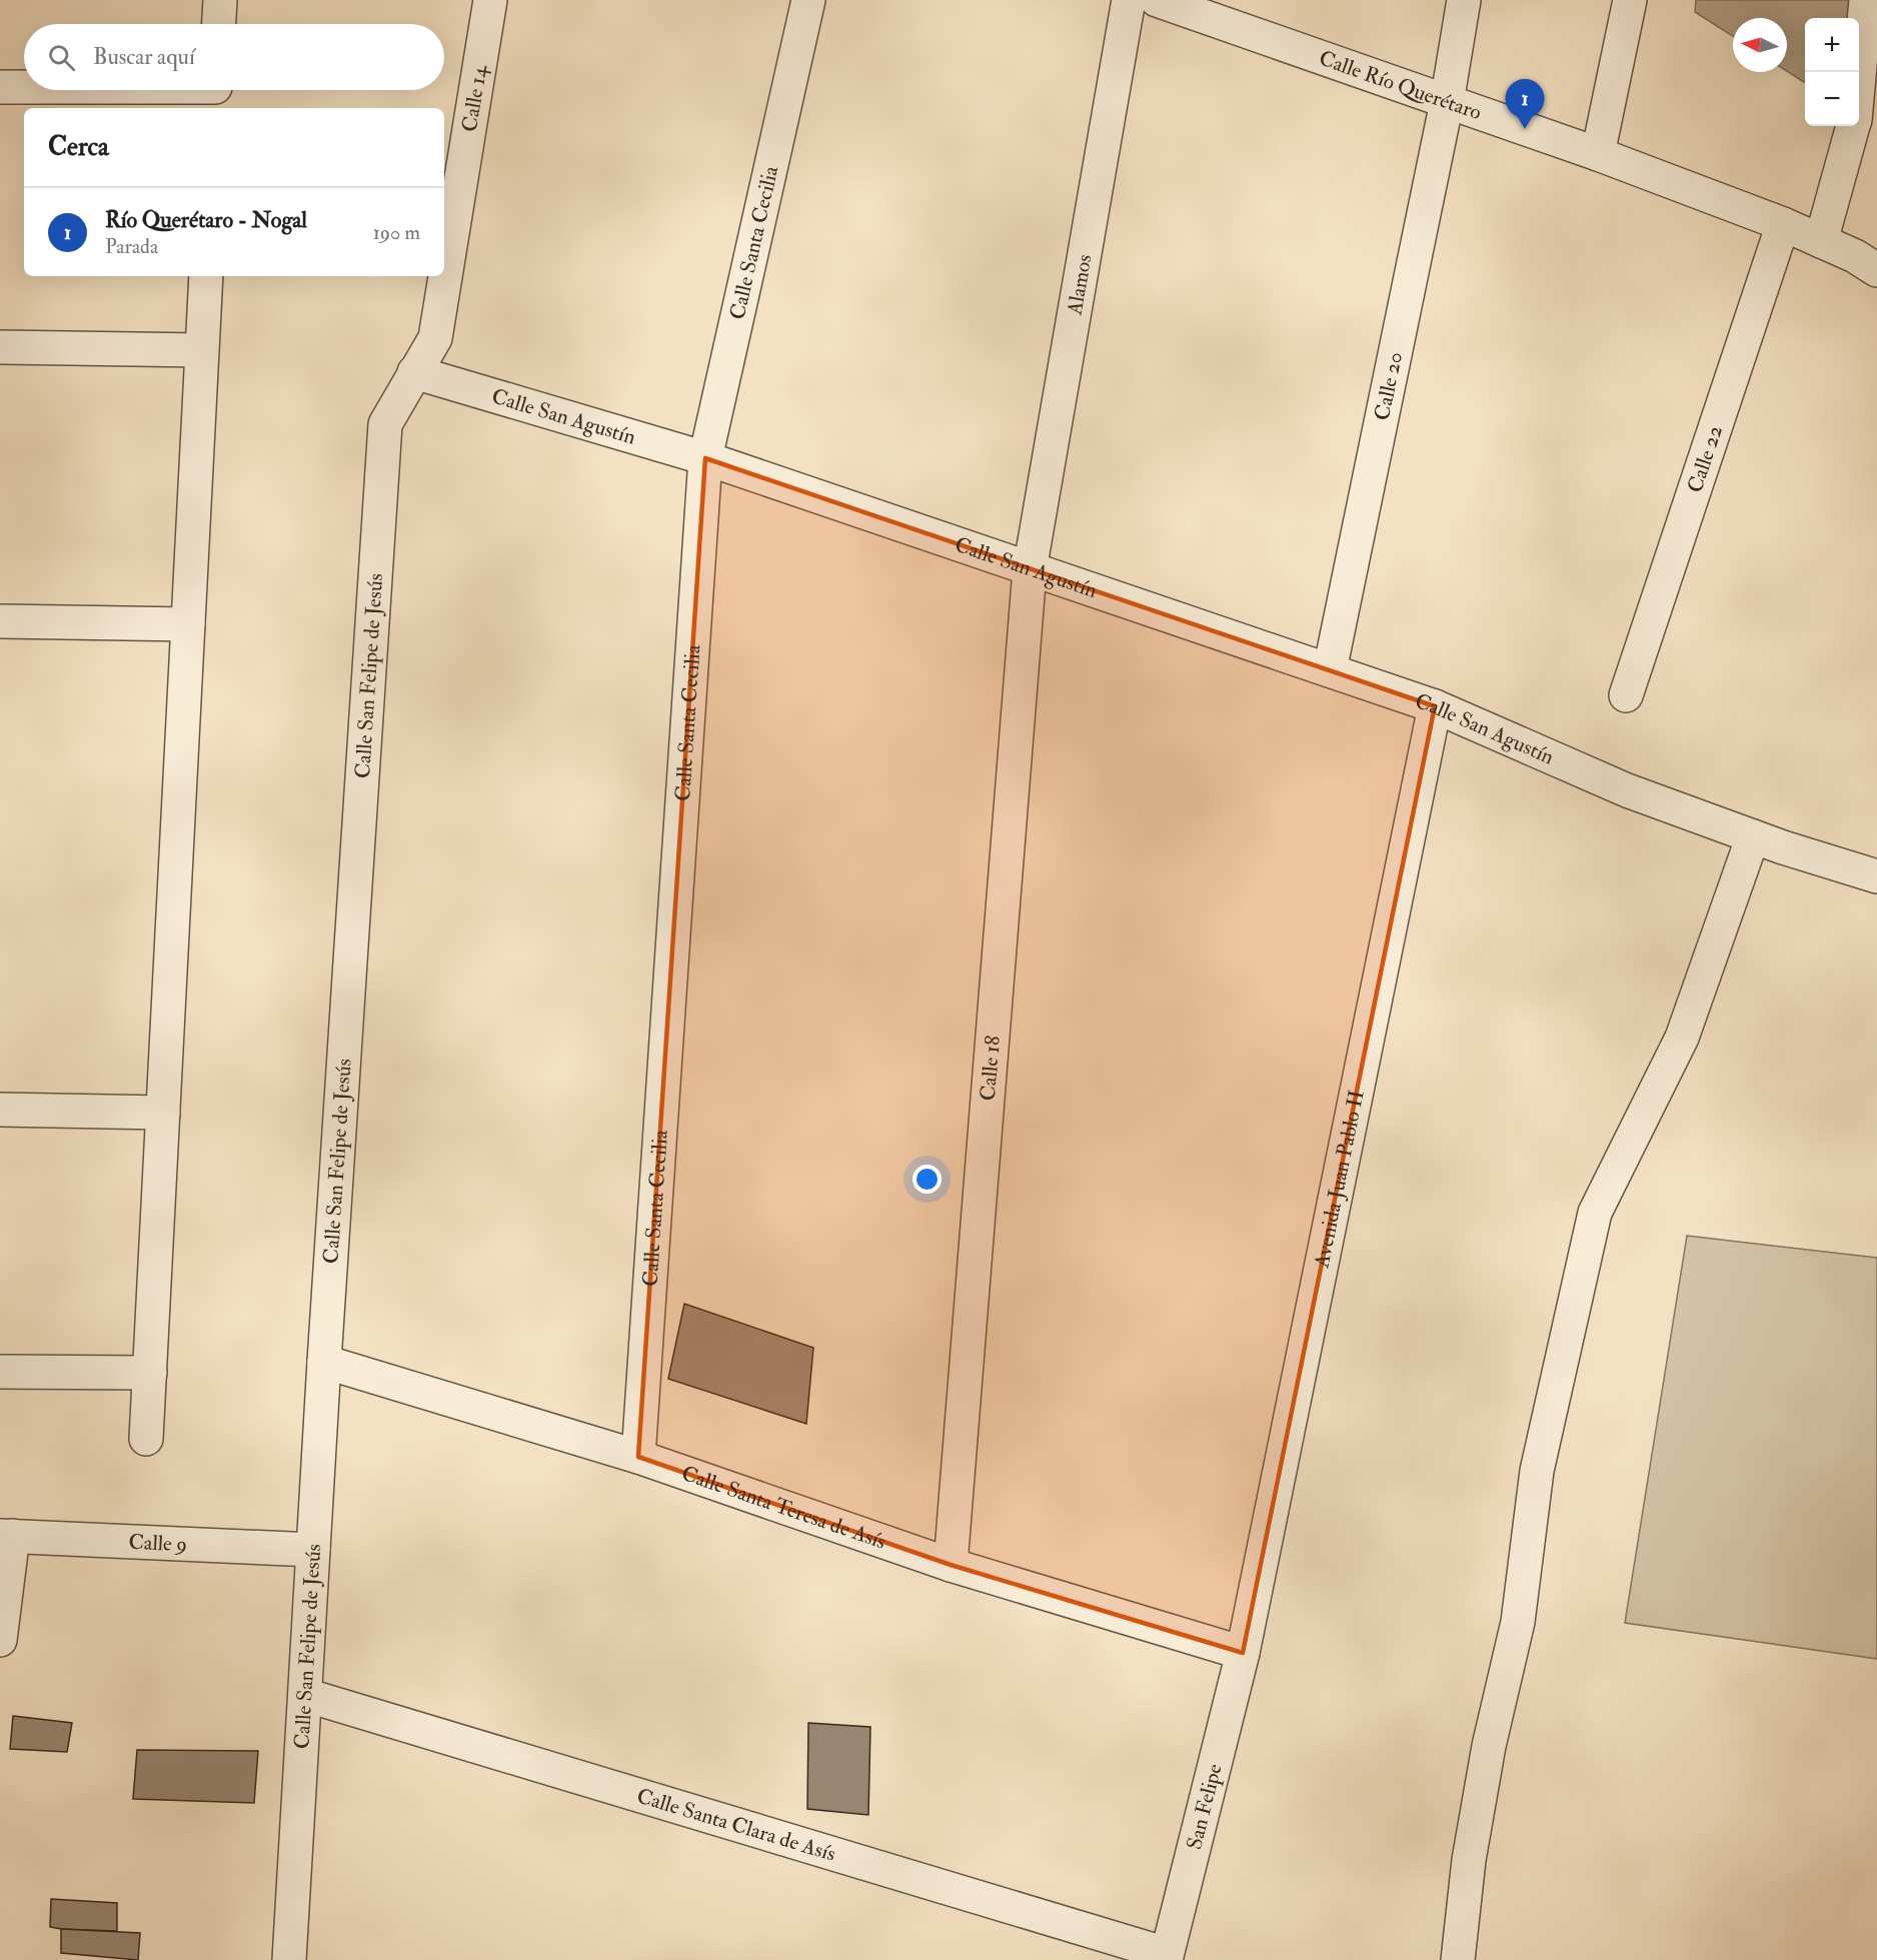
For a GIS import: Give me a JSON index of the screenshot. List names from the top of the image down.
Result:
{
  "streets": {
    "street": [
      "Calle Río Querétaro",
      "Calle 14",
      "Calle Santa Cecilia",
      "Alamos",
      "Calle 20",
      "Calle San Agustín",
      "Calle 22",
      "Calle San Felipe de Jesús",
      "Calle 18",
      "Avenida Juan Pablo II",
      "Calle Santa Teresa de Asís",
      "Calle 9",
      "San Felipe",
      "Calle Santa Clara de Asís"
    ]
  },
  "crossings": [
    ["Calle Río Querétaro", "Calle 20"],
    ["Calle Río Querétaro", "Calle 22"],
    ["Calle 14", "Calle San Agustín"],
    ["Calle 14", "Calle San Felipe de Jesús"],
    ["Calle Santa Cecilia", "Calle San Agustín"],
    ["Calle Santa Cecilia", "Calle Santa Teresa de Asís"],
    ["Alamos", "Calle San Agustín"],
    ["Alamos", "Calle 18"],
    ["Calle 20", "Calle San Agustín"],
    ["Calle San Agustín", "Calle San Felipe de Jesús"],
    ["Calle San Agustín", "Calle 18"],
    ["Calle San Agustín", "Avenida Juan Pablo II"],
    ["Calle San Felipe de Jesús", "Calle Santa Teresa de Asís"],
    ["Calle San Felipe de Jesús", "Calle 9"],
    ["Calle San Felipe de Jesús", "Calle Santa Clara de Asís"],
    ["Calle 18", "Calle Santa Teresa de Asís"],
    ["Avenida Juan Pablo II", "Calle Santa Teresa de Asís"],
    ["Avenida Juan Pablo II", "San Felipe"],
    ["Calle Santa Teresa de Asís", "San Felipe"],
    ["San Felipe", "Calle Santa Clara de Asís"]
  ],
  "north": "left",
  "page": {
    "map_buttons": ["+", "−"],
    "search": "Buscar aquí",
    "pins": "1",
    "heading": "Cerca",
    "list": [
      {
        "mark": "1",
        "name": "Río Querétaro - Nogal",
        "note": "Parada",
        "value": "190 m"
      }
    ]
  }
}
